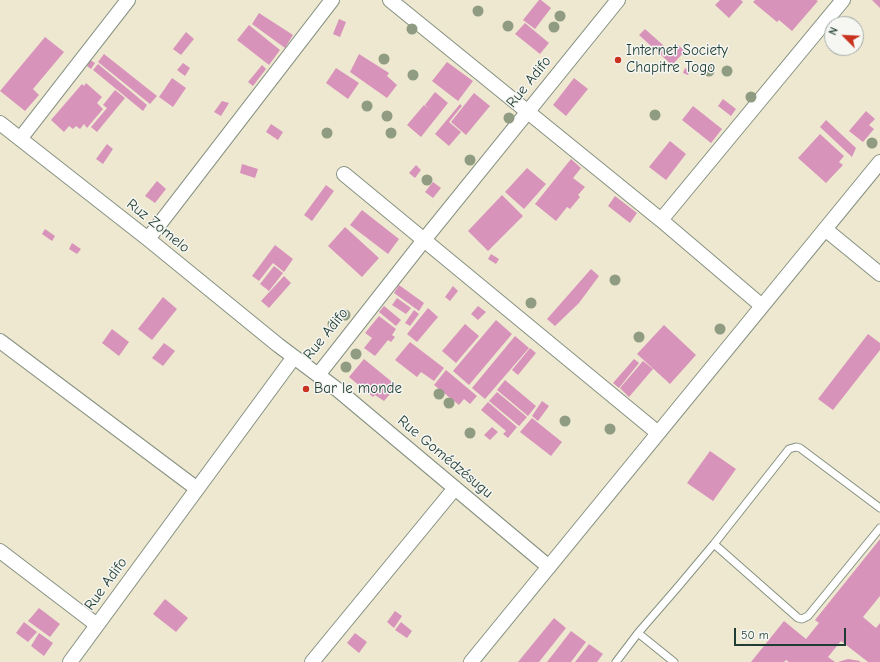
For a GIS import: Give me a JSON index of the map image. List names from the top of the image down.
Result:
{
  "streets": {
    "street": ["Rue Adifo", "Ruz Zomelo", "Rue Gomédzésugu"]
  },
  "crossings": [
    ["Rue Adifo", "Ruz Zomelo"],
    ["Rue Adifo", "Rue Gomédzésugu"]
  ],
  "places": ["Internet Society Chapitre Togo", "Bar le monde"],
  "scale_bar": "50 m",
  "north": "top left"
}
